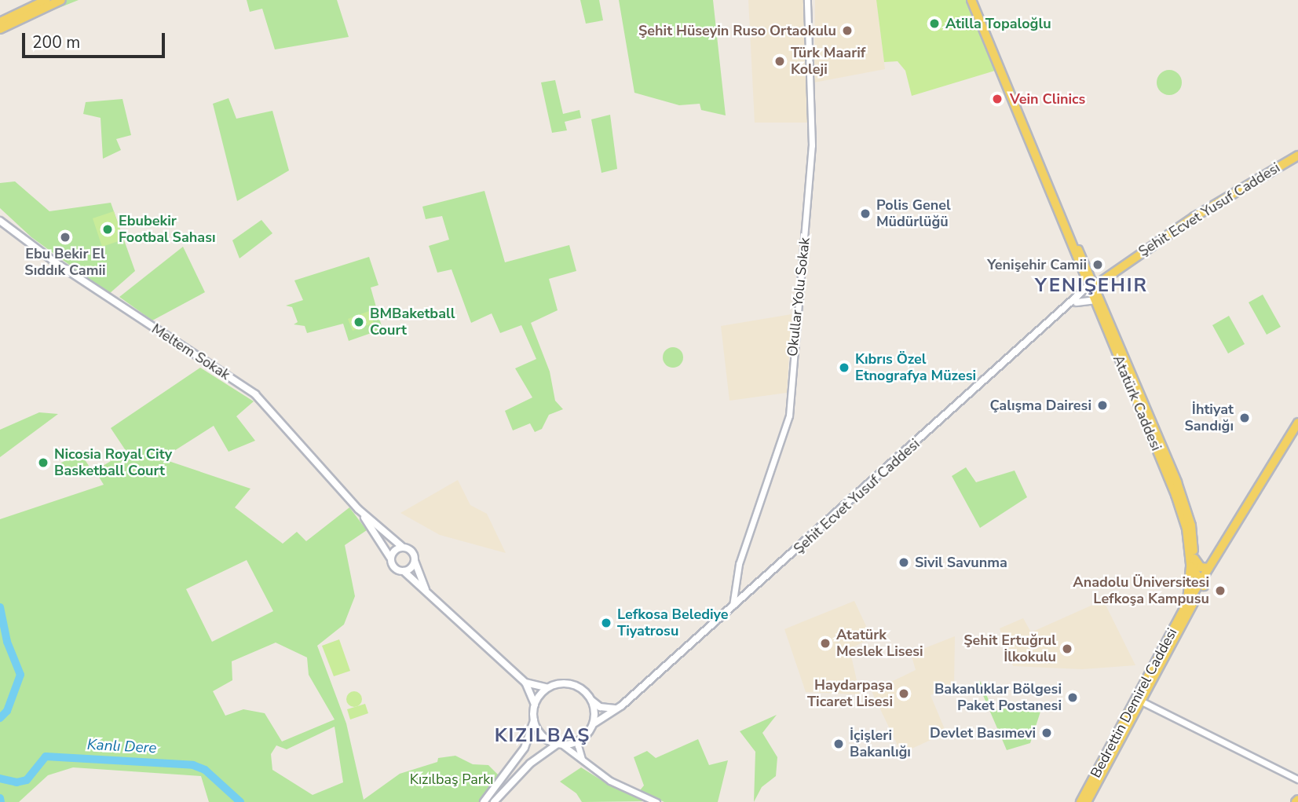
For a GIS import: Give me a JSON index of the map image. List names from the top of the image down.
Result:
{
  "streets": {
    "main road": [
      "Şehit Ecvet Yusuf Caddesi",
      "Meltem Sokak",
      "Atatürk Caddesi",
      "Bedrettin Demirel Caddesi"
    ],
    "street": ["Okullar Yolu Sokak"]
  },
  "crossings": [
    ["Şehit Ecvet Yusuf Caddesi", "Okullar Yolu Sokak"],
    ["Şehit Ecvet Yusuf Caddesi", "Atatürk Caddesi"],
    ["Atatürk Caddesi", "Bedrettin Demirel Caddesi"]
  ],
  "districts": ["YENIŞEHIR", "KIZILBAŞ"],
  "water": ["Kanlı Dere"],
  "parks": ["Kızılbaş Parkı"],
  "places": [
    "Atilla Topaloğlu",
    "Şehit Hüseyin Ruso Ortaokulu",
    "Türk Maarif Koleji",
    "Vein Clinics",
    "Polis Genel Müdürlüğü",
    "Ebubekir Footbal Sahası",
    "Ebu Bekir El Sıddık Camii",
    "Yenişehir Camii",
    "BMBaketball Court",
    "Kıbrıs Özel Etnografya Müzesi",
    "Çalışma Dairesi",
    "İhtiyat Sandığı",
    "Nicosia Royal City Basketball Court",
    "Sivil Savunma",
    "Anadolu Üniversitesi Lefkoşa Kampusu",
    "Lefkosa Belediye Tiyatrosu",
    "Atatürk Meslek Lisesi",
    "Şehit Ertuğrul İlkokulu",
    "Haydarpaşa Ticaret Lisesi",
    "Bakanlıklar Bölgesi Paket Postanesi",
    "Devlet Basımevi",
    "İçişleri Bakanlığı"
  ],
  "scale_bar": "200 m"
}
